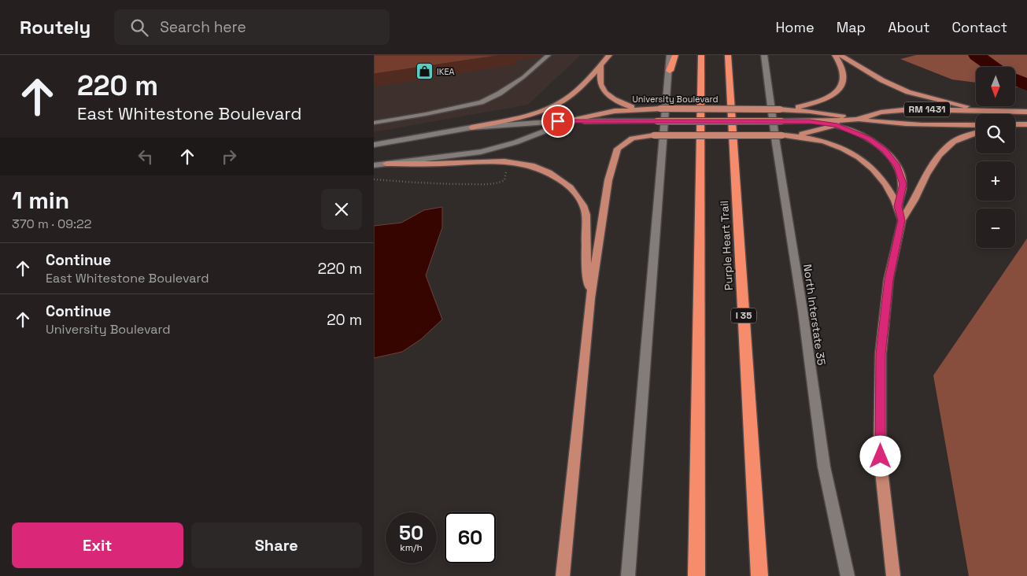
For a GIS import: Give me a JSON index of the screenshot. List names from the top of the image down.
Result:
{
  "streets": {
    "highway": ["Purple Heart Trail", "I 35"],
    "main road": ["University Boulevard", "RM 1431", "North Interstate 35"]
  },
  "crossings": [
    ["University Boulevard", "RM 1431"]
  ],
  "places": {
    "shop": ["IKEA"]
  },
  "north": "bottom",
  "page": {
    "header": "Routely",
    "search": "Search here",
    "nav": [
      "Home",
      "Map",
      "About",
      "Contact"
    ],
    "turn": ["220 m", "East Whitestone Boulevard"],
    "map_buttons": ["+", "−"],
    "heading": ["1 min", "370 m · 09:22"],
    "list": [
      {
        "name": "Continue",
        "note": "East Whitestone Boulevard",
        "value": "220 m"
      },
      {
        "name": "Continue",
        "note": "University Boulevard",
        "value": "20 m"
      }
    ],
    "speed": "50 km/h",
    "limit": "60",
    "buttons": ["Exit", "Share"]
  }
}
